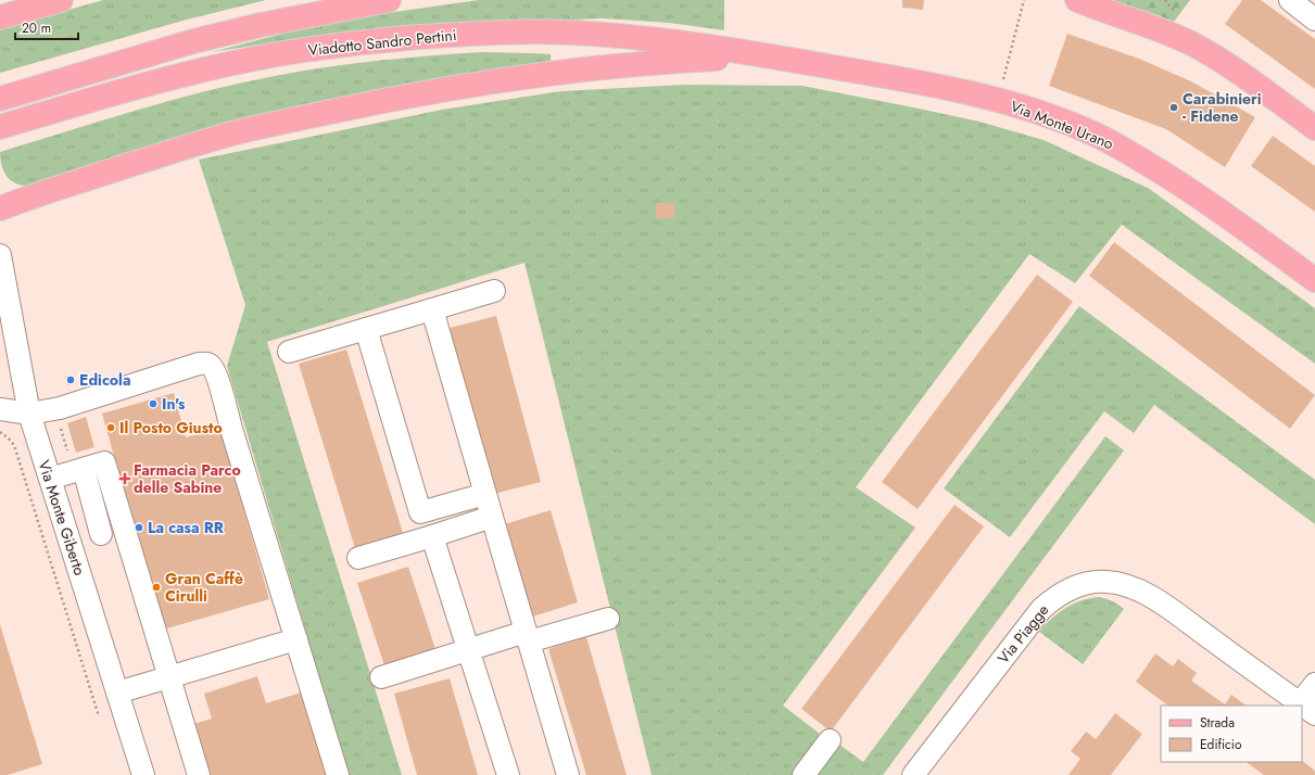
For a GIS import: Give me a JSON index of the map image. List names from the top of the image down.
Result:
{
  "streets": {
    "main road": ["Viadotto Sandro Pertini", "Via Monte Urano"],
    "street": ["Via Monte Giberto", "Via Piagge"]
  },
  "crossings": [
    ["Viadotto Sandro Pertini", "Via Monte Urano"]
  ],
  "places": {
    "other": [
      "Carabinieri - Fidene",
      "Edicola",
      "In's",
      "Il Posto Giusto",
      "La casa RR",
      "Gran Caffè Cirulli"
    ],
    "health": ["Farmacia Parco delle Sabine"]
  },
  "legend": ["Strada", "Edificio"],
  "scale_bar": "20 m"
}
